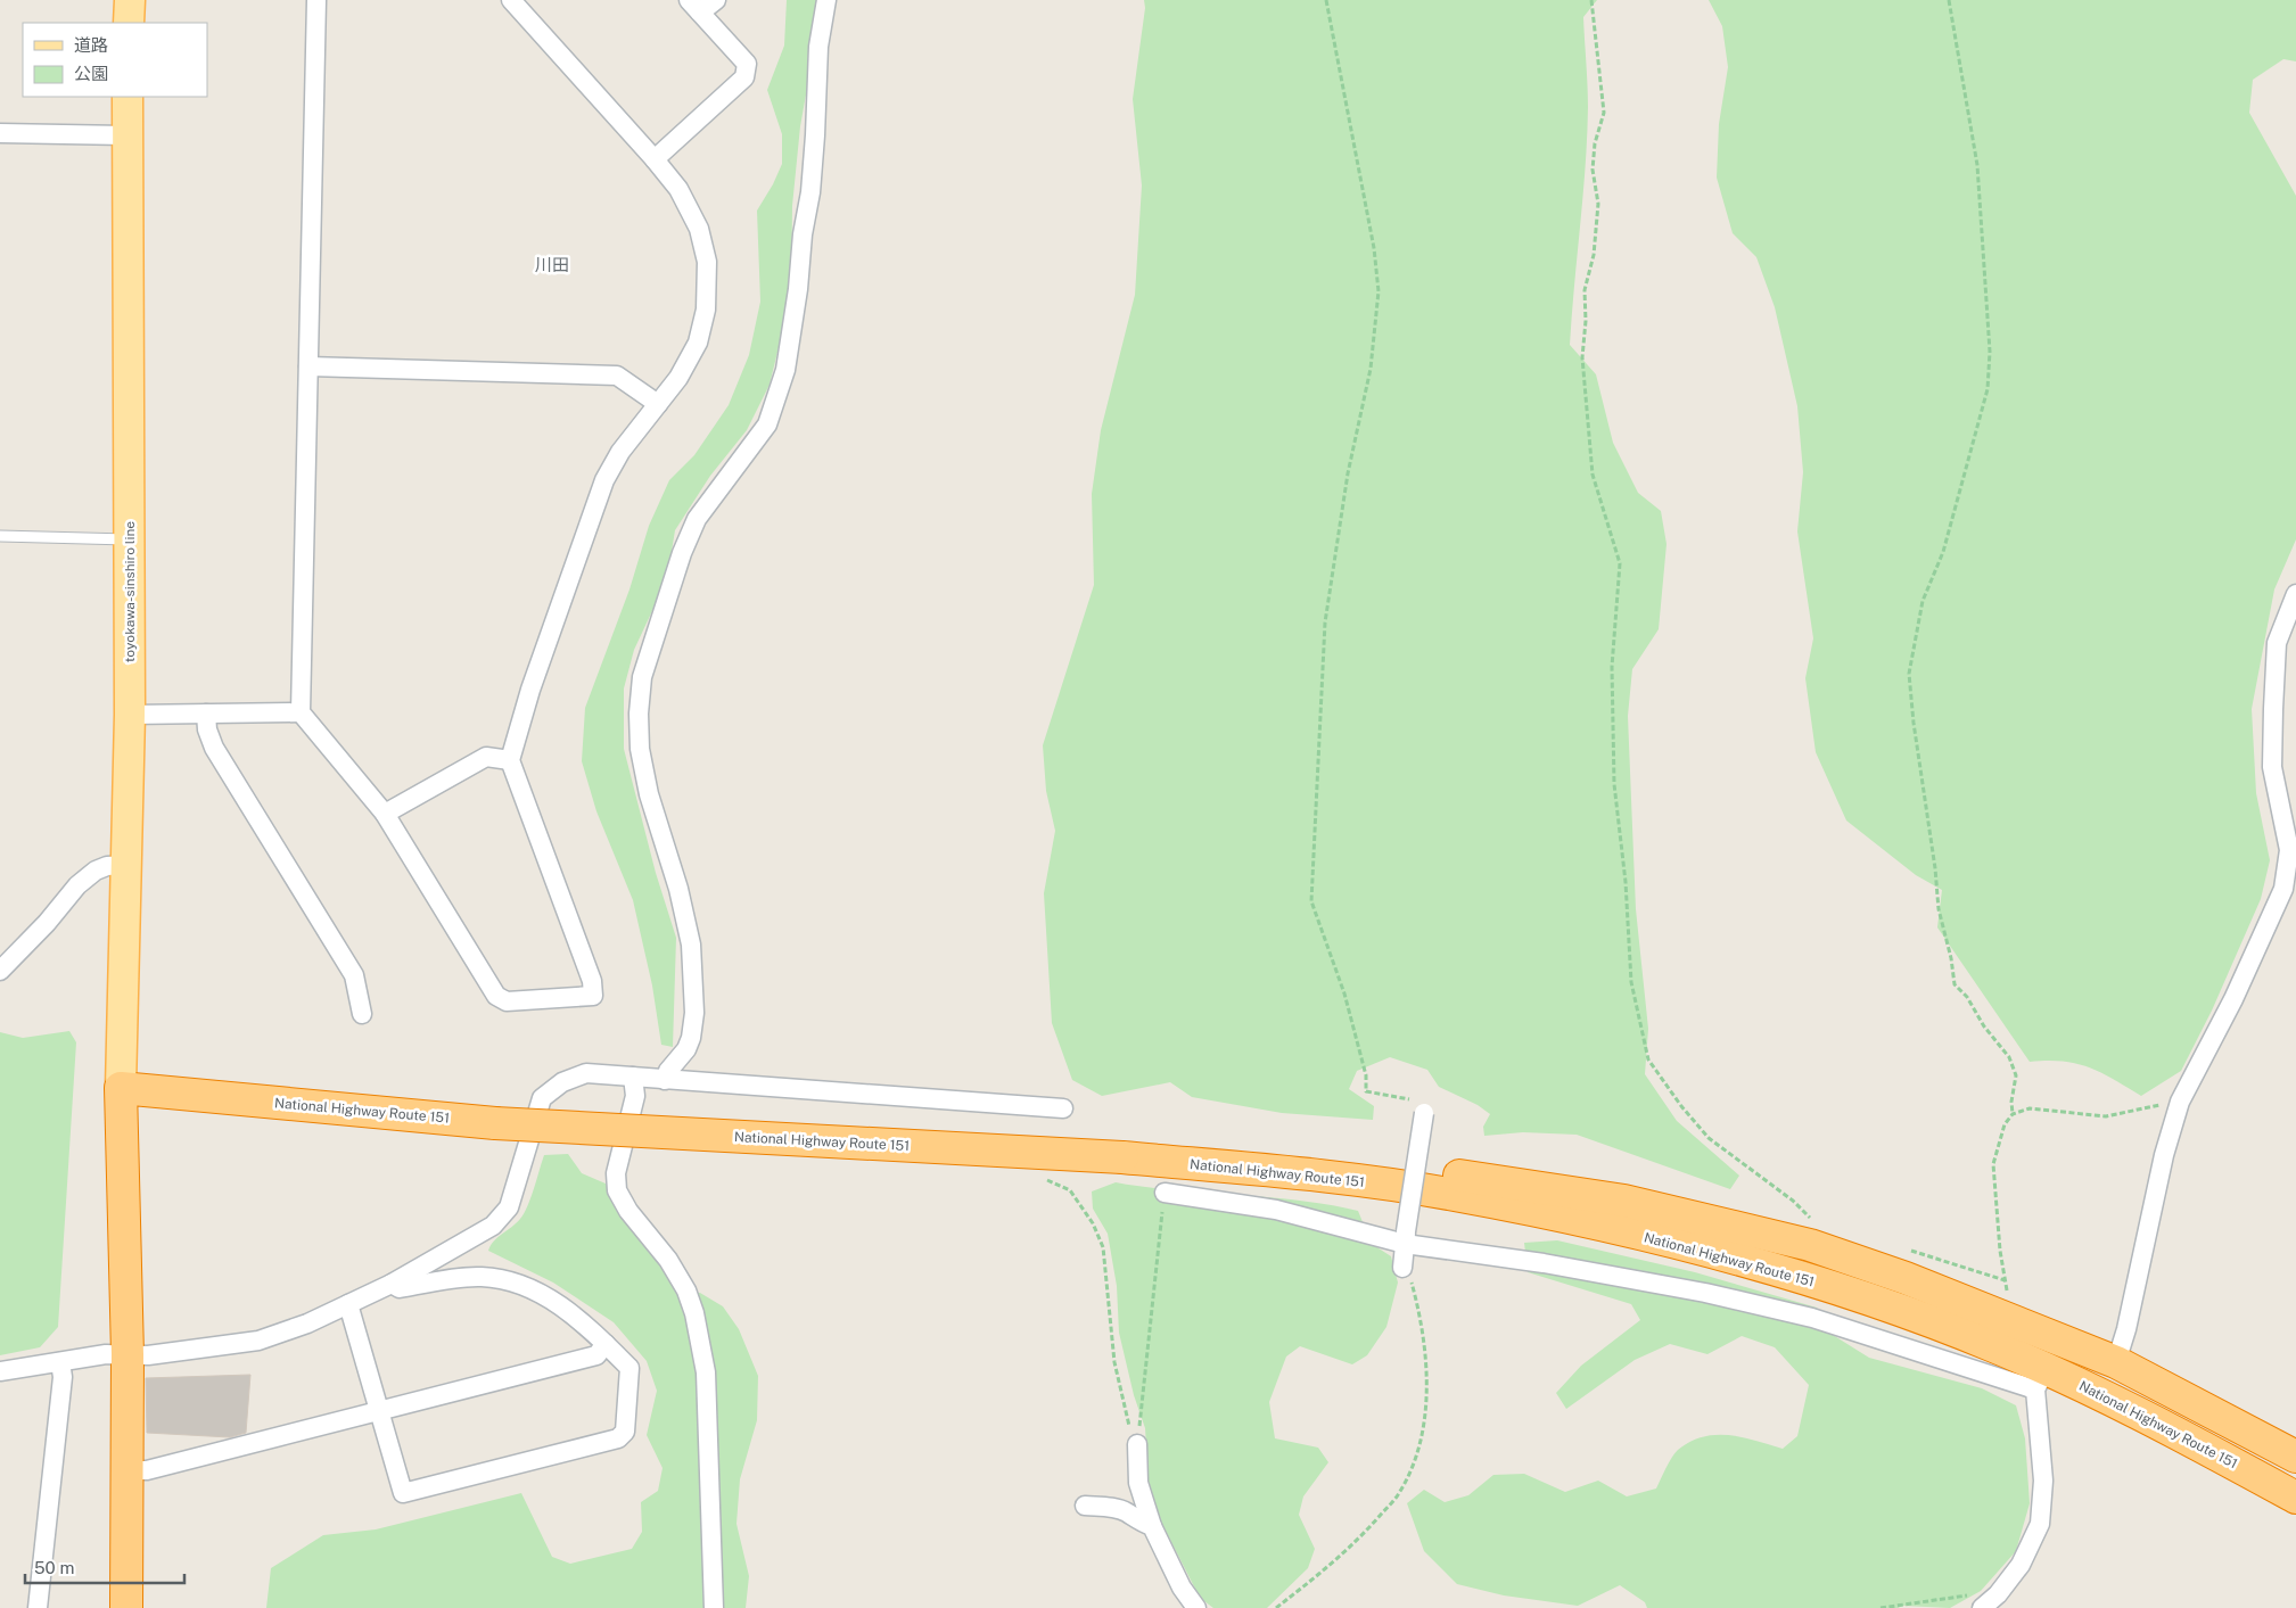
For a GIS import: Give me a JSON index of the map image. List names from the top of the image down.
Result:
{
  "streets": {
    "highway": ["National Highway Route 151"],
    "main road": ["toyokawa-sinshiro line"]
  },
  "crossings": [
    ["toyokawa-sinshiro line", "National Highway Route 151"]
  ],
  "districts": ["川田"],
  "legend": ["道路", "公園"],
  "scale_bar": "50 m"
}
